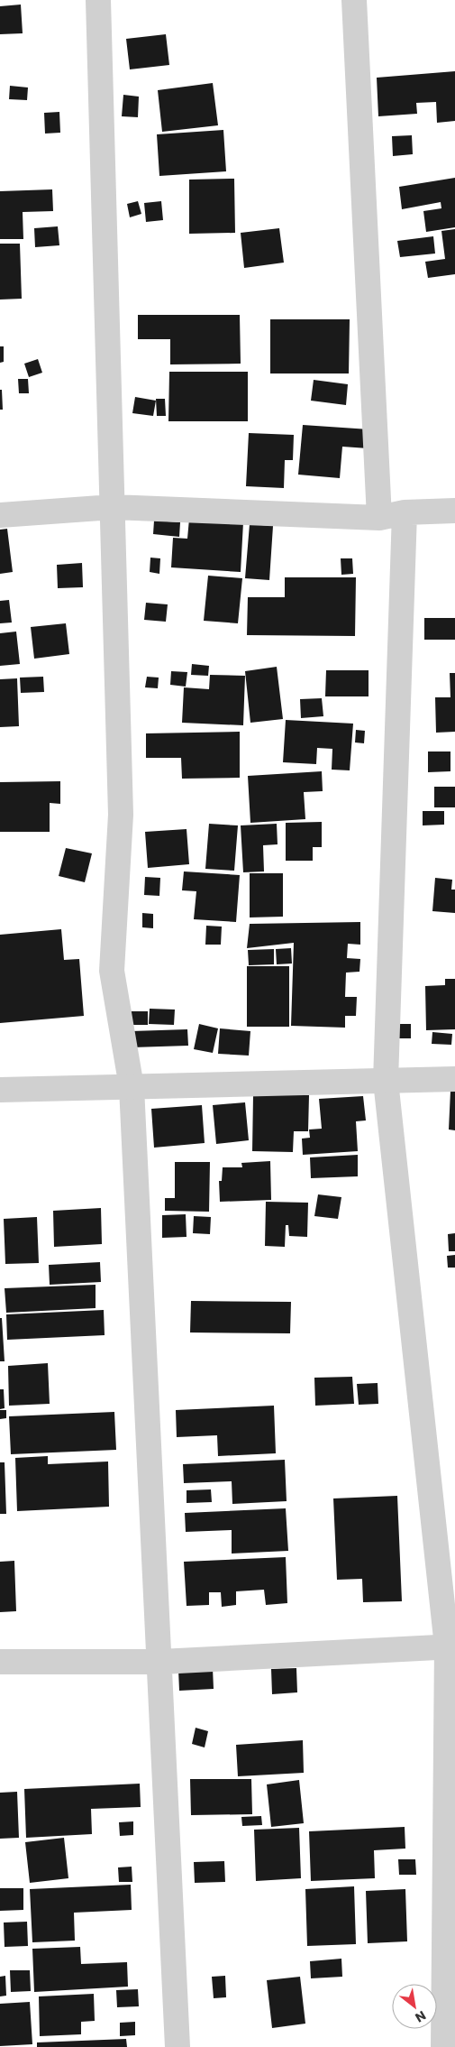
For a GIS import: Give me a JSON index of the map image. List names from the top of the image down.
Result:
{
  "north": "bottom right"
}
